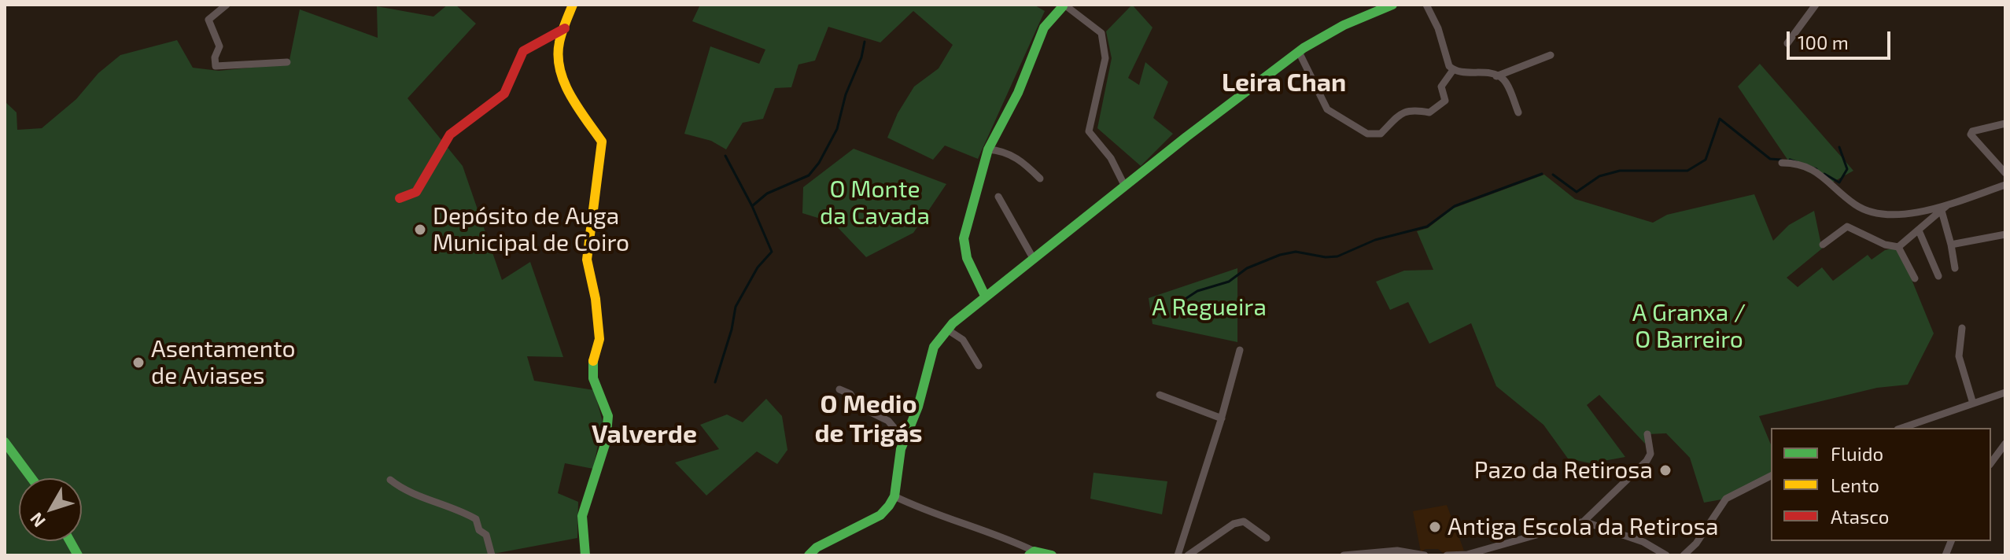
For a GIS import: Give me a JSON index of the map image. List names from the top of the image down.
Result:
{
  "districts": ["Leira Chan", "O Medio de Trigás", "Valverde"],
  "parks": ["O Monte da Cavada", "A Regueira", "A Granxa / O Barreiro"],
  "places": [
    "Depósito de Auga Municipal de Coiro",
    "Asentamento de Aviases",
    "Pazo da Retirosa",
    "Antiga Escola da Retirosa"
  ],
  "legend": ["Fluido", "Lento", "Atasco"],
  "scale_bar": "100 m",
  "north": "bottom left"
}
